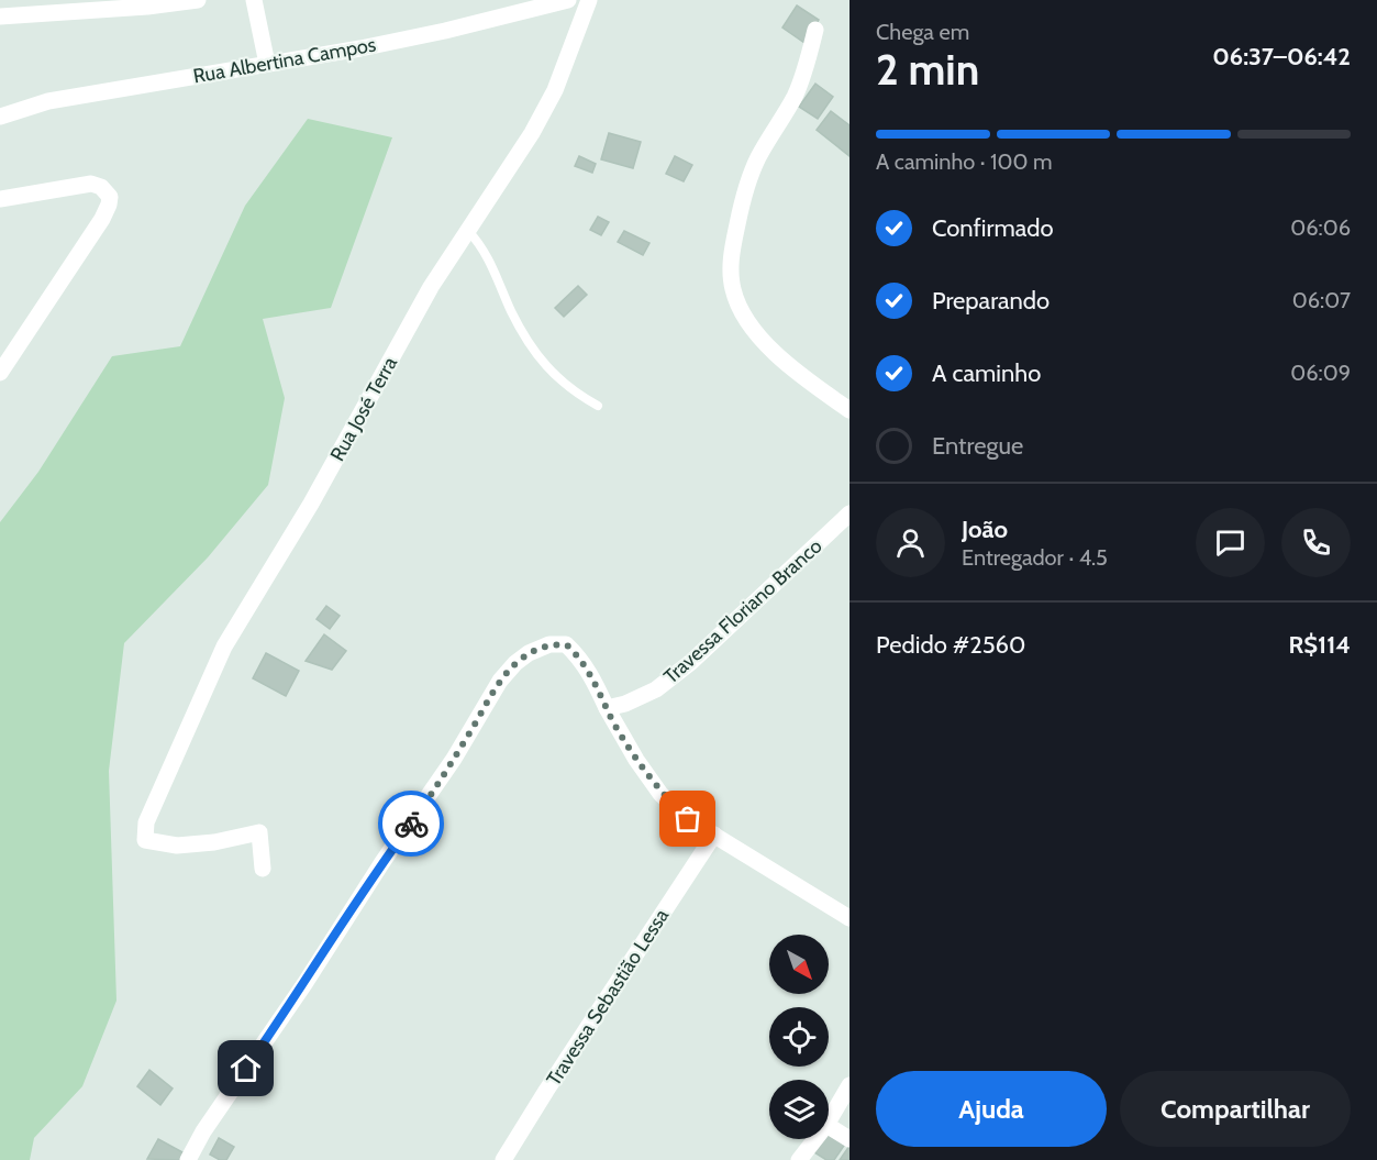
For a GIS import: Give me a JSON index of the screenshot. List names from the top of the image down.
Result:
{
  "streets": {
    "street": [
      "Rua Albertina Campos",
      "Rua José Terra",
      "Travessa Floriano Branco",
      "Travessa Sebastião Lessa"
    ]
  },
  "north": "bottom right",
  "page": {
    "heading": ["2 min", "Chega em", "06:37–06:42"],
    "panel": [
      "João",
      "Entregador · 4.5",
      "Pedido #2560",
      "R$114"
    ],
    "bar": "A caminho · 100 m",
    "list": [
      ["Confirmado", "06:06"],
      ["Preparando", "06:07"],
      ["A caminho", "06:09"],
      "Entregue"
    ],
    "buttons": ["Ajuda", "Compartilhar"]
  }
}
